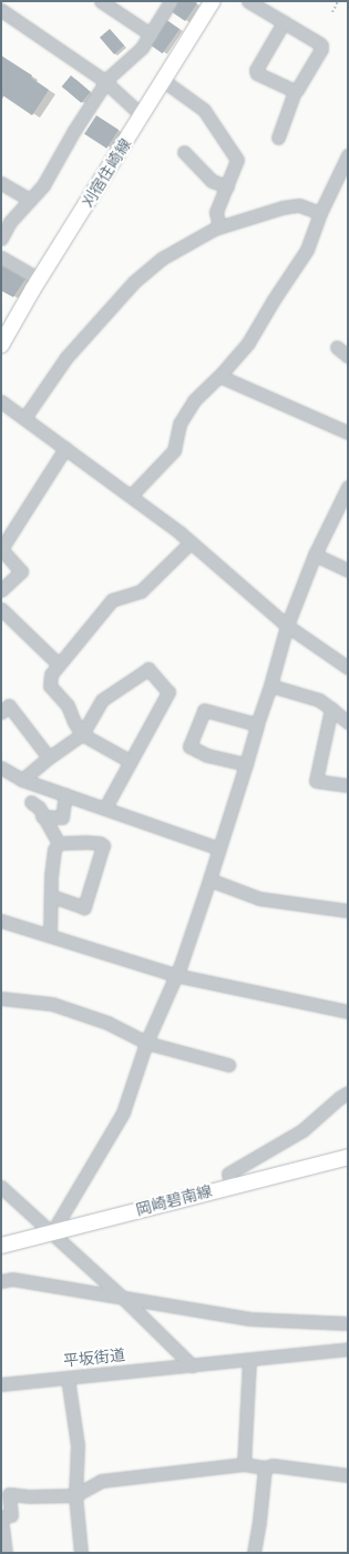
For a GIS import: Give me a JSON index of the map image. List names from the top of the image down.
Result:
{
  "streets": {
    "main road": ["刈宿住崎線", "岡崎碧南線"],
    "street": ["平坂街道"]
  }
}
